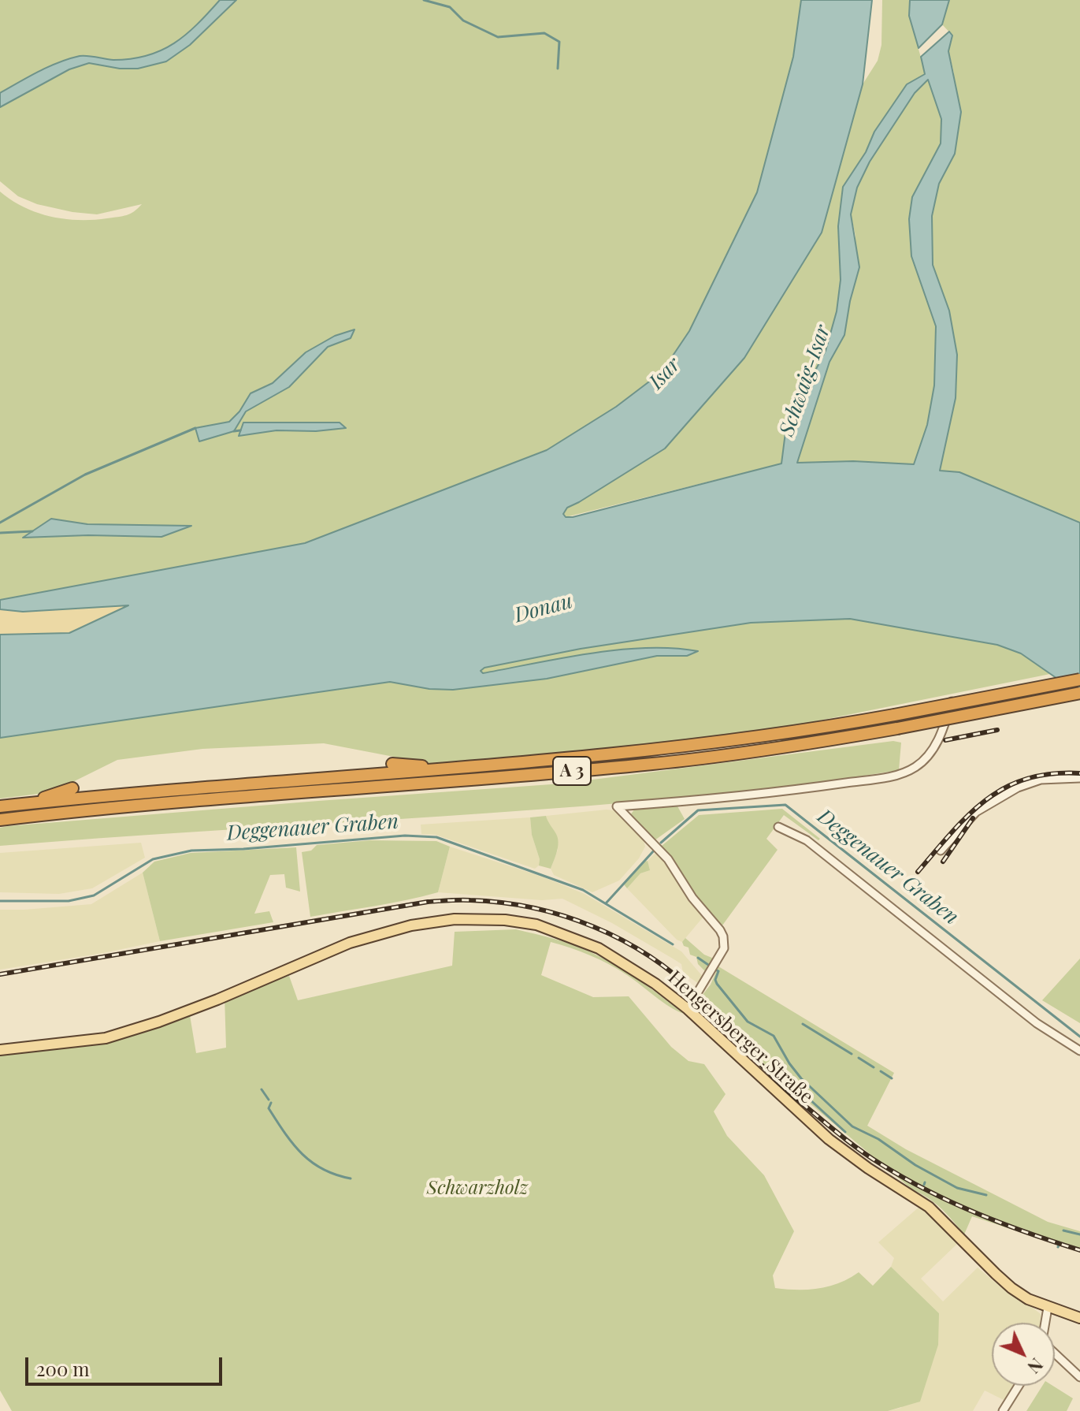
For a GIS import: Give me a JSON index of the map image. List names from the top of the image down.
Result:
{
  "streets": {
    "highway": ["A 3"],
    "main road": ["Hengersberger Straße"]
  },
  "water": [
    "Isar",
    "Schwaig-Isar",
    "Donau",
    "Deggenauer Graben"
  ],
  "parks": ["Schwarzholz"],
  "scale_bar": "200 m",
  "north": "bottom right"
}
